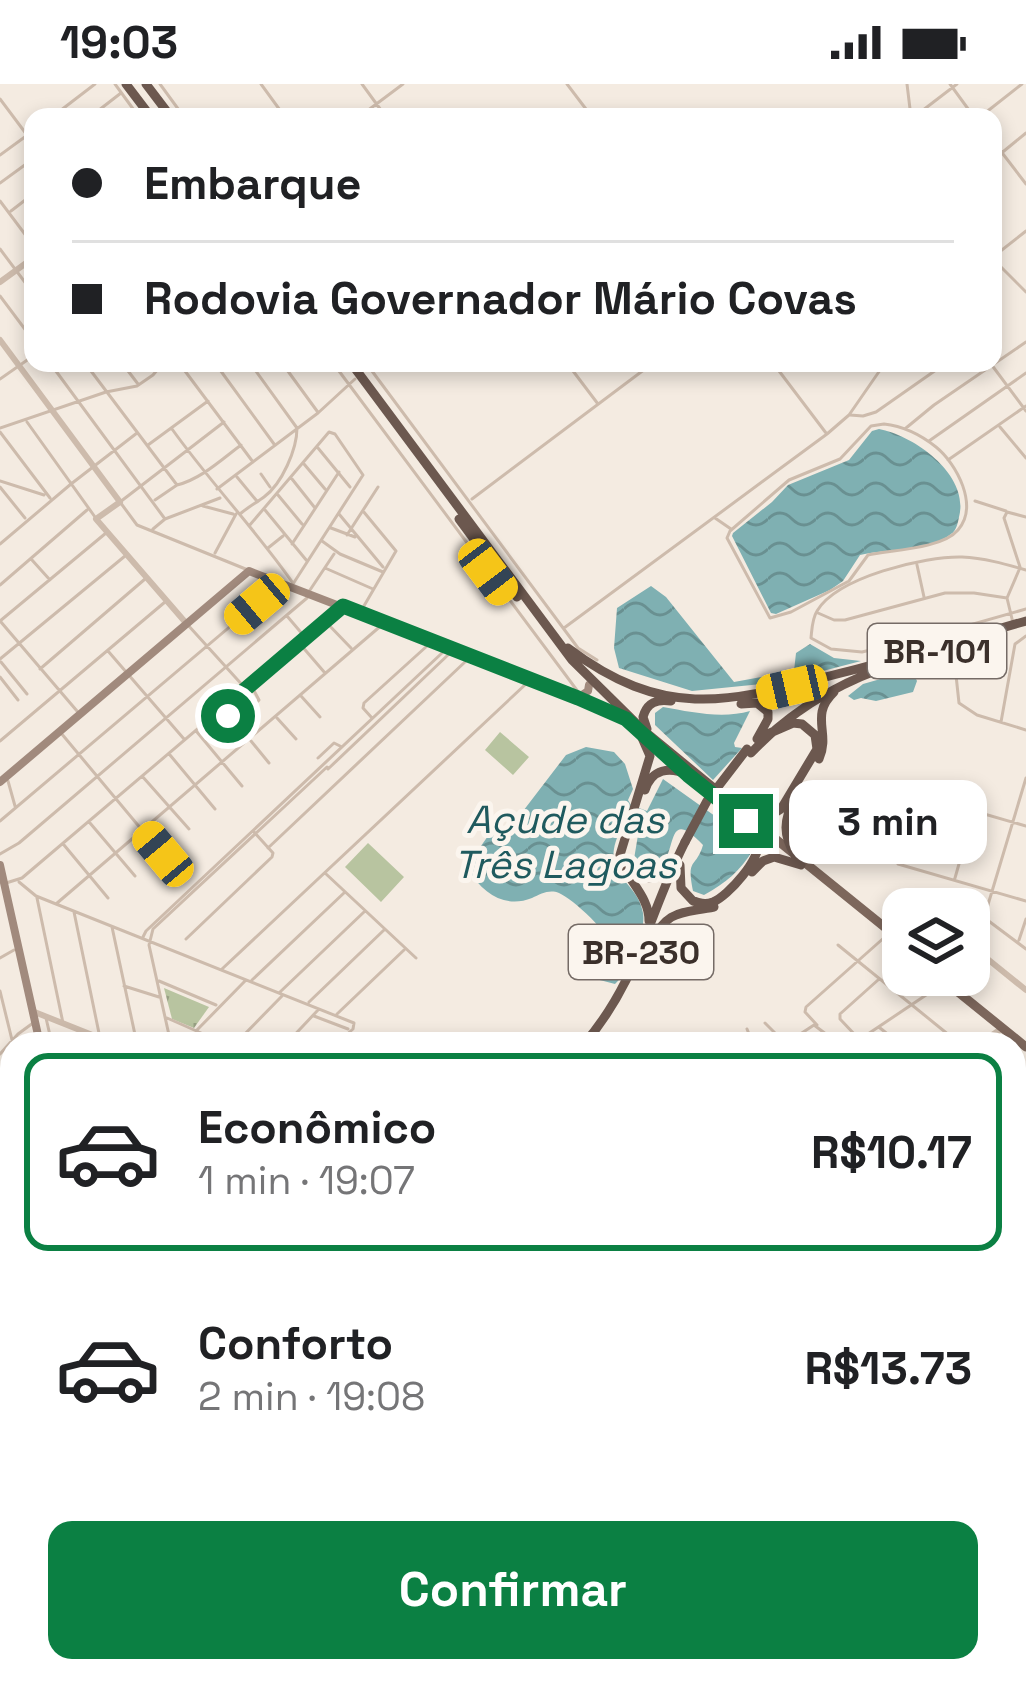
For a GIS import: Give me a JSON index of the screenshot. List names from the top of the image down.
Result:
{
  "streets": {
    "highway": ["BR-101", "BR-230"]
  },
  "crossings": [
    ["BR-101", "BR-230"]
  ],
  "water": ["Açude das Três Lagoas"],
  "page": {
    "status": "19:03",
    "banner": ["Embarque", "Rodovia Governador Mário Covas"],
    "bubble": "3 min",
    "list": [
      {
        "name": "Econômico",
        "note": "1 min · 19:07",
        "value": "R$10.17"
      },
      {
        "name": "Conforto",
        "note": "2 min · 19:08",
        "value": "R$13.73"
      }
    ],
    "buttons": "Confirmar"
  }
}
